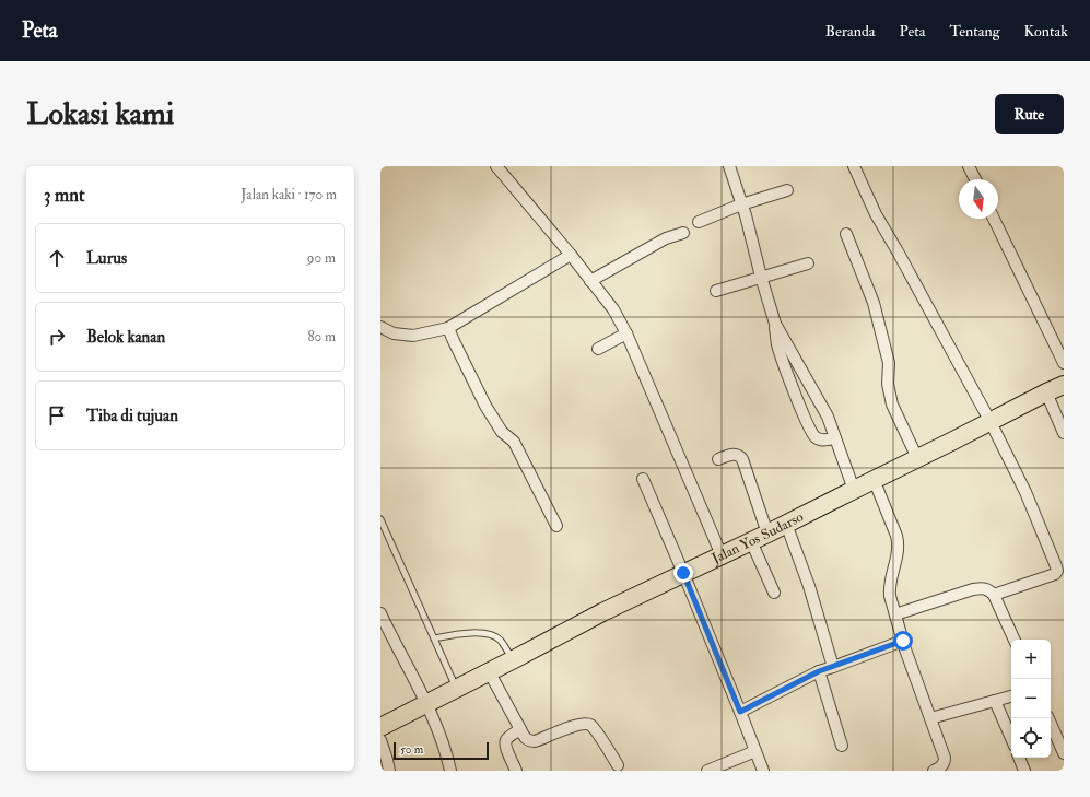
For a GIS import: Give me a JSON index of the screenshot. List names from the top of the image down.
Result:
{
  "streets": {
    "highway": ["Jalan Yos Sudarso"]
  },
  "scale_bar": "50 m",
  "north": "bottom",
  "page": {
    "header": "Peta",
    "nav": [
      "Beranda",
      "Peta",
      "Tentang",
      "Kontak"
    ],
    "buttons": "Rute",
    "title": "Lokasi kami",
    "heading": ["3 mnt", "Jalan kaki · 170 m"],
    "list": [
      ["Lurus", "90 m"],
      ["Belok kanan", "80 m"],
      "Tiba di tujuan"
    ],
    "map_buttons": ["+", "−"],
    "scale": "50 m"
  }
}
